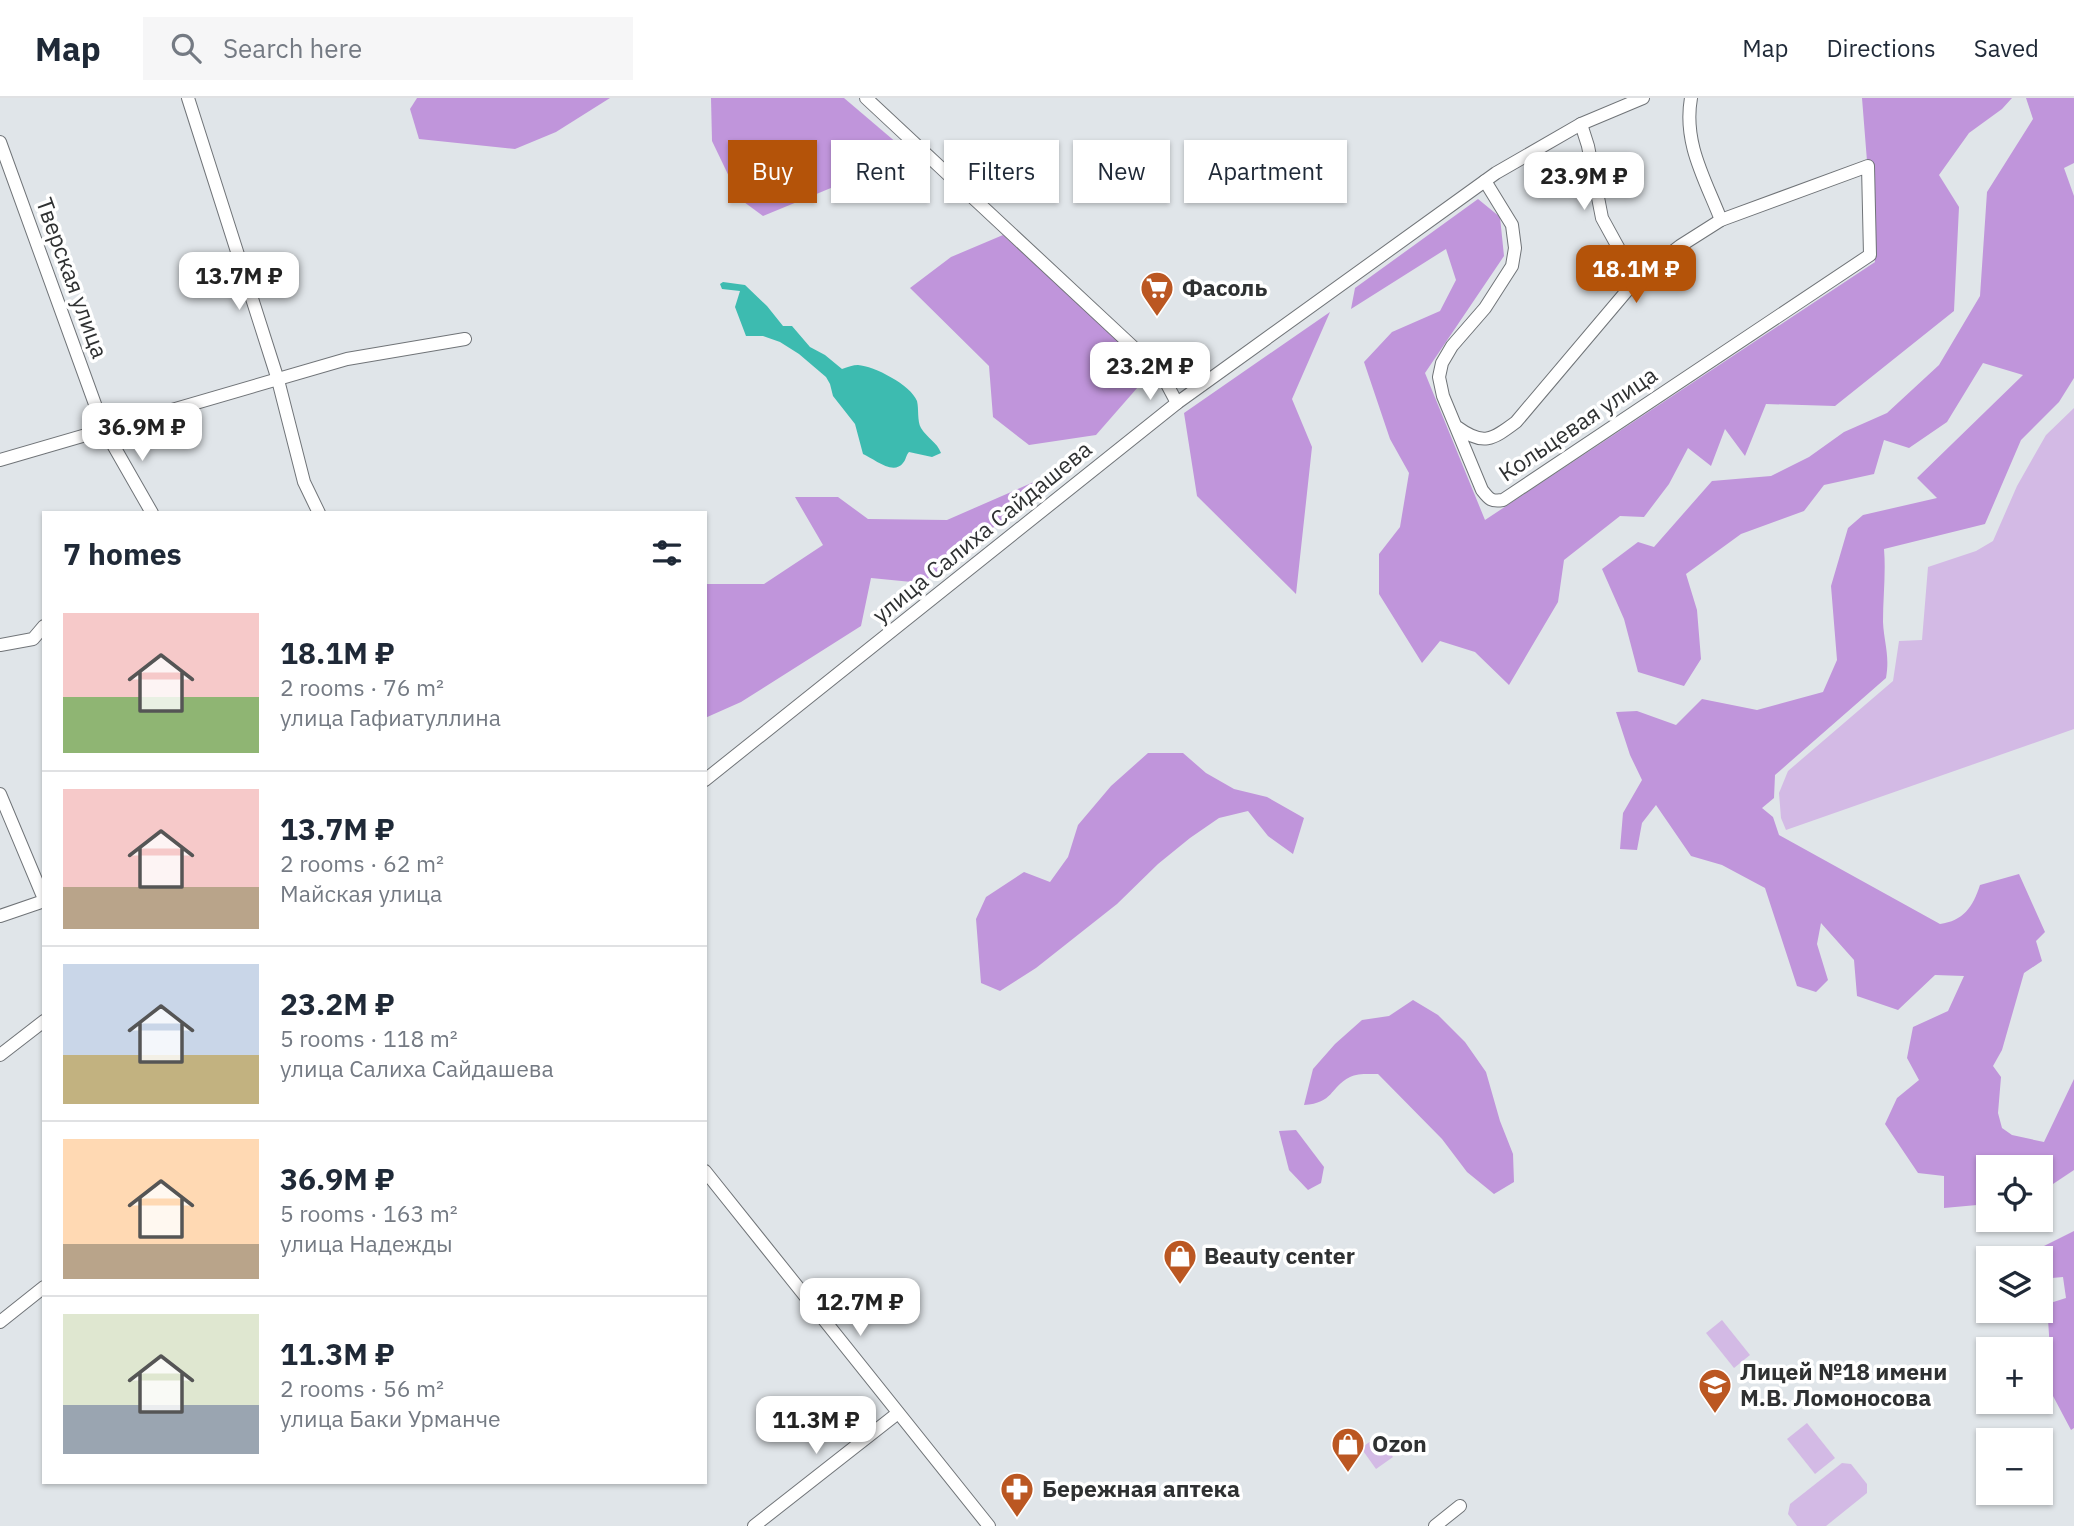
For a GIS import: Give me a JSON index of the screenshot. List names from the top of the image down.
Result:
{
  "streets": {
    "street": ["Тверская улица", "Кольцевая улица", "улица Салиха Сайдашева"]
  },
  "crossings": [
    ["Кольцевая улица", "улица Салиха Сайдашева"]
  ],
  "places": {
    "supermarket": ["Фасоль"],
    "shop": ["Beauty center", "Ozon"],
    "school or university": ["Лицей №18 имени М.В. Ломоносова"],
    "pharmacy": ["Бережная аптека"]
  },
  "page": {
    "header": "Map",
    "search": "Search here",
    "nav": ["Map", "Directions", "Saved"],
    "chip": [
      "Buy",
      "Rent",
      "Filters",
      "New",
      "Apartment"
    ],
    "price": [
      "23.9M ₽",
      "18.1M ₽",
      "13.7M ₽",
      "23.2M ₽",
      "36.9M ₽",
      "12.7M ₽",
      "11.3M ₽"
    ],
    "heading": "7 homes",
    "list": [
      {
        "name": "18.1M ₽",
        "note": "2 rooms · 76 m² · улица Гафиатуллина"
      },
      {
        "name": "13.7M ₽",
        "note": "2 rooms · 62 m² · Майская улица"
      },
      {
        "name": "23.2M ₽",
        "note": "5 rooms · 118 m² · улица Салиха Сайдашева"
      },
      {
        "name": "36.9M ₽",
        "note": "5 rooms · 163 m² · улица Надежды"
      },
      {
        "name": "11.3M ₽",
        "note": "2 rooms · 56 m² · улица Баки Урманче"
      }
    ],
    "map_buttons": ["+", "−"]
  }
}
